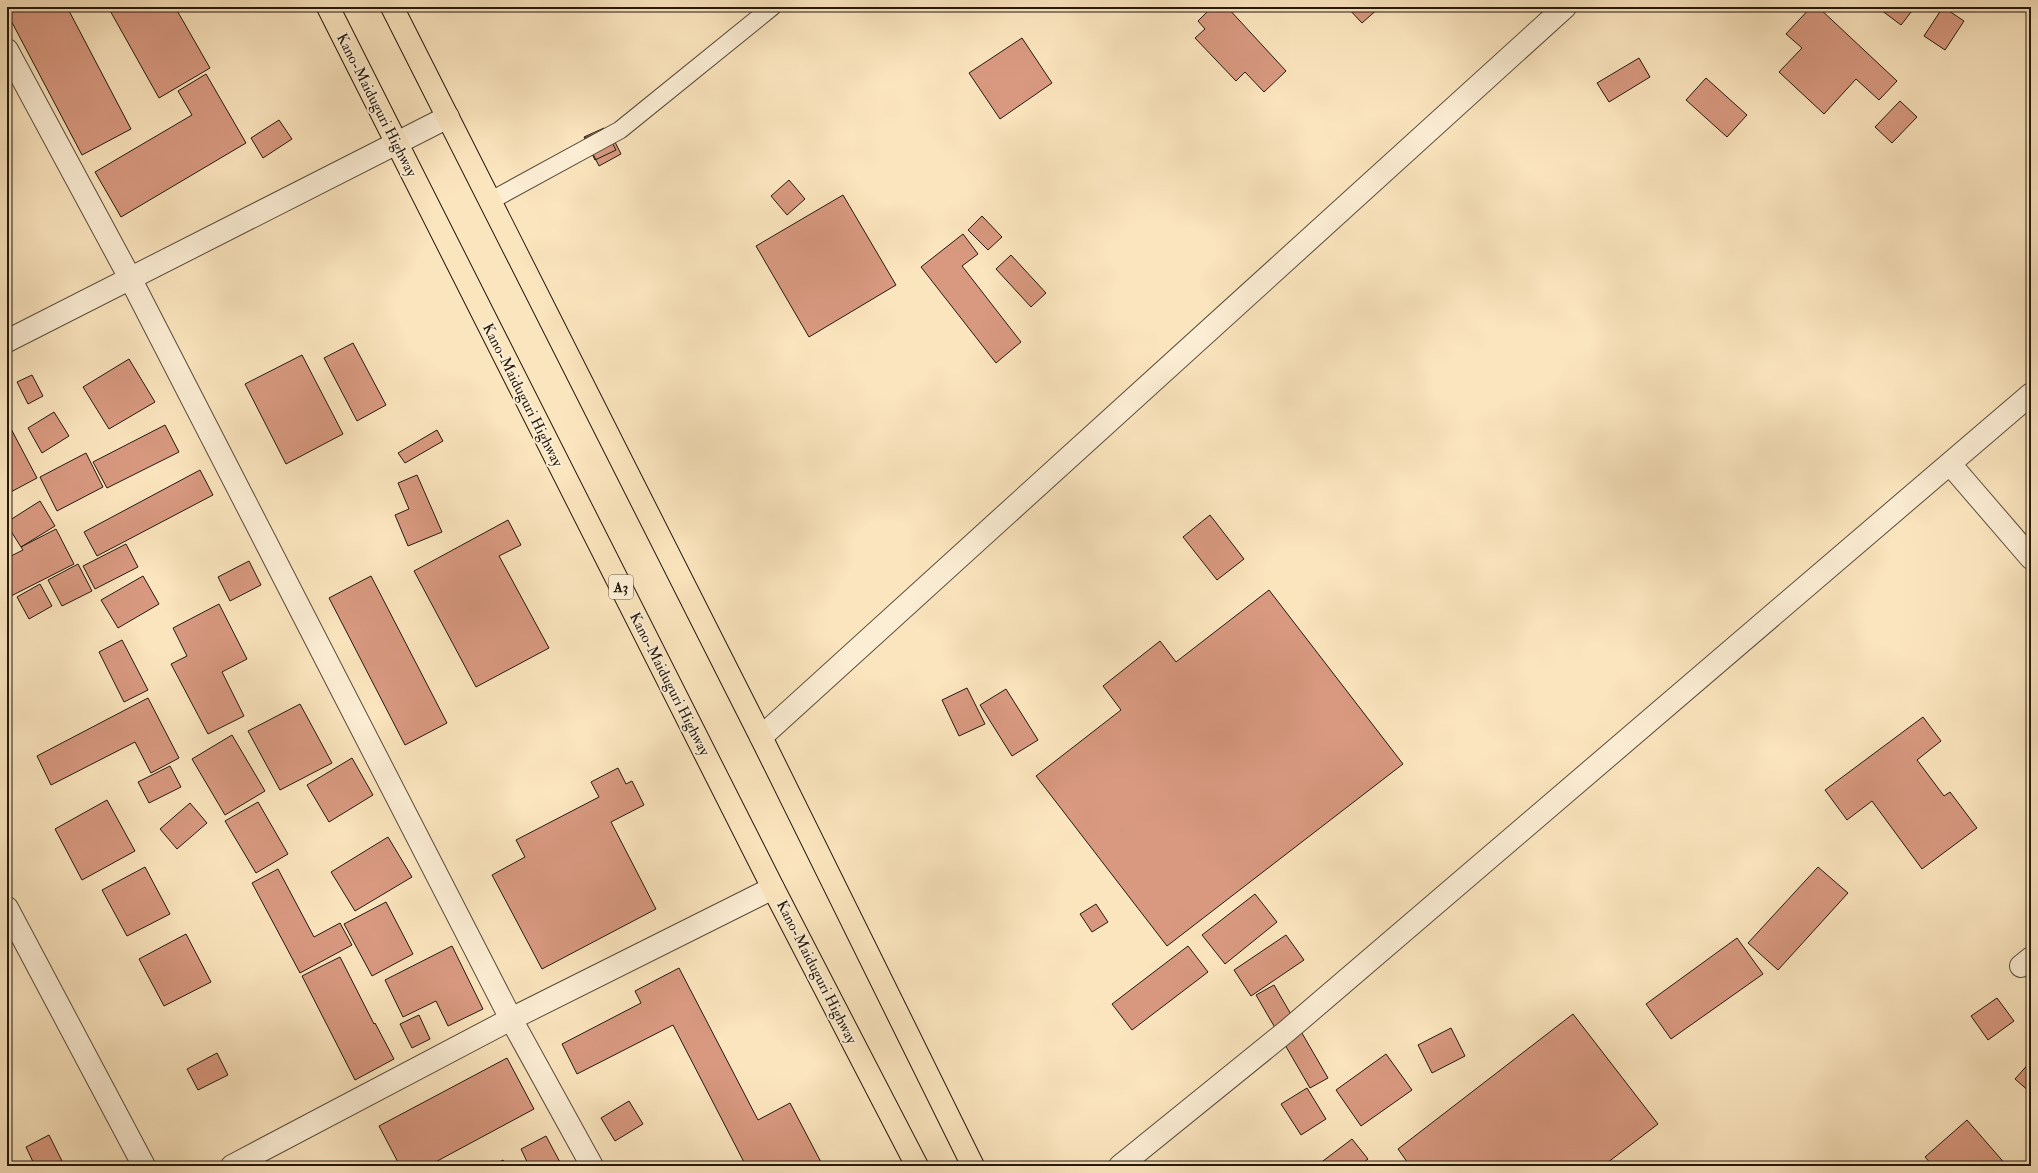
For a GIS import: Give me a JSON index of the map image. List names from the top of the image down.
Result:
{
  "streets": {
    "highway": ["Kano-Maiduguri Highway", "A3"]
  }
}
